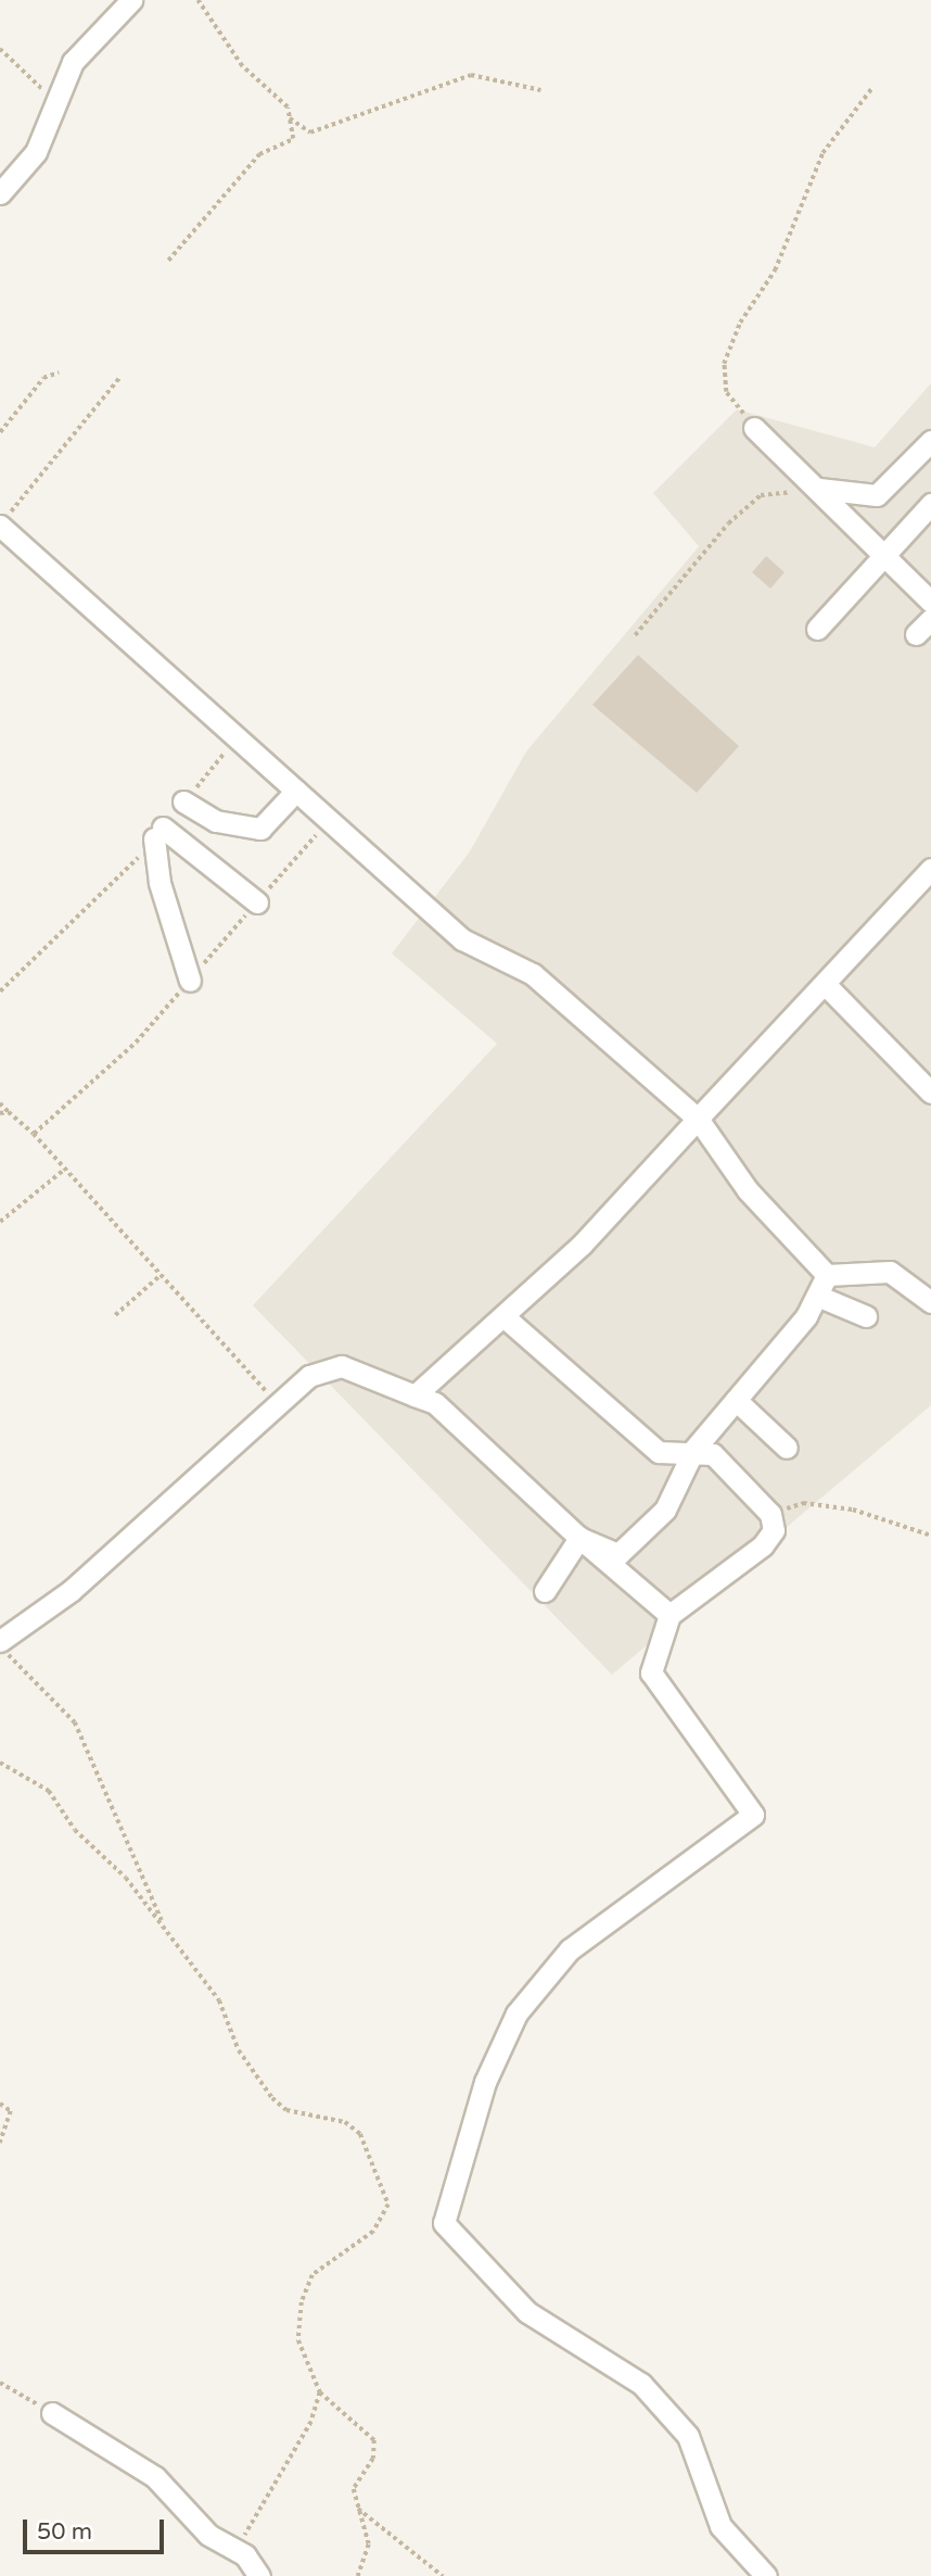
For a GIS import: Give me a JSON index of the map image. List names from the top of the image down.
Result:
{
  "scale_bar": "50 m"
}
